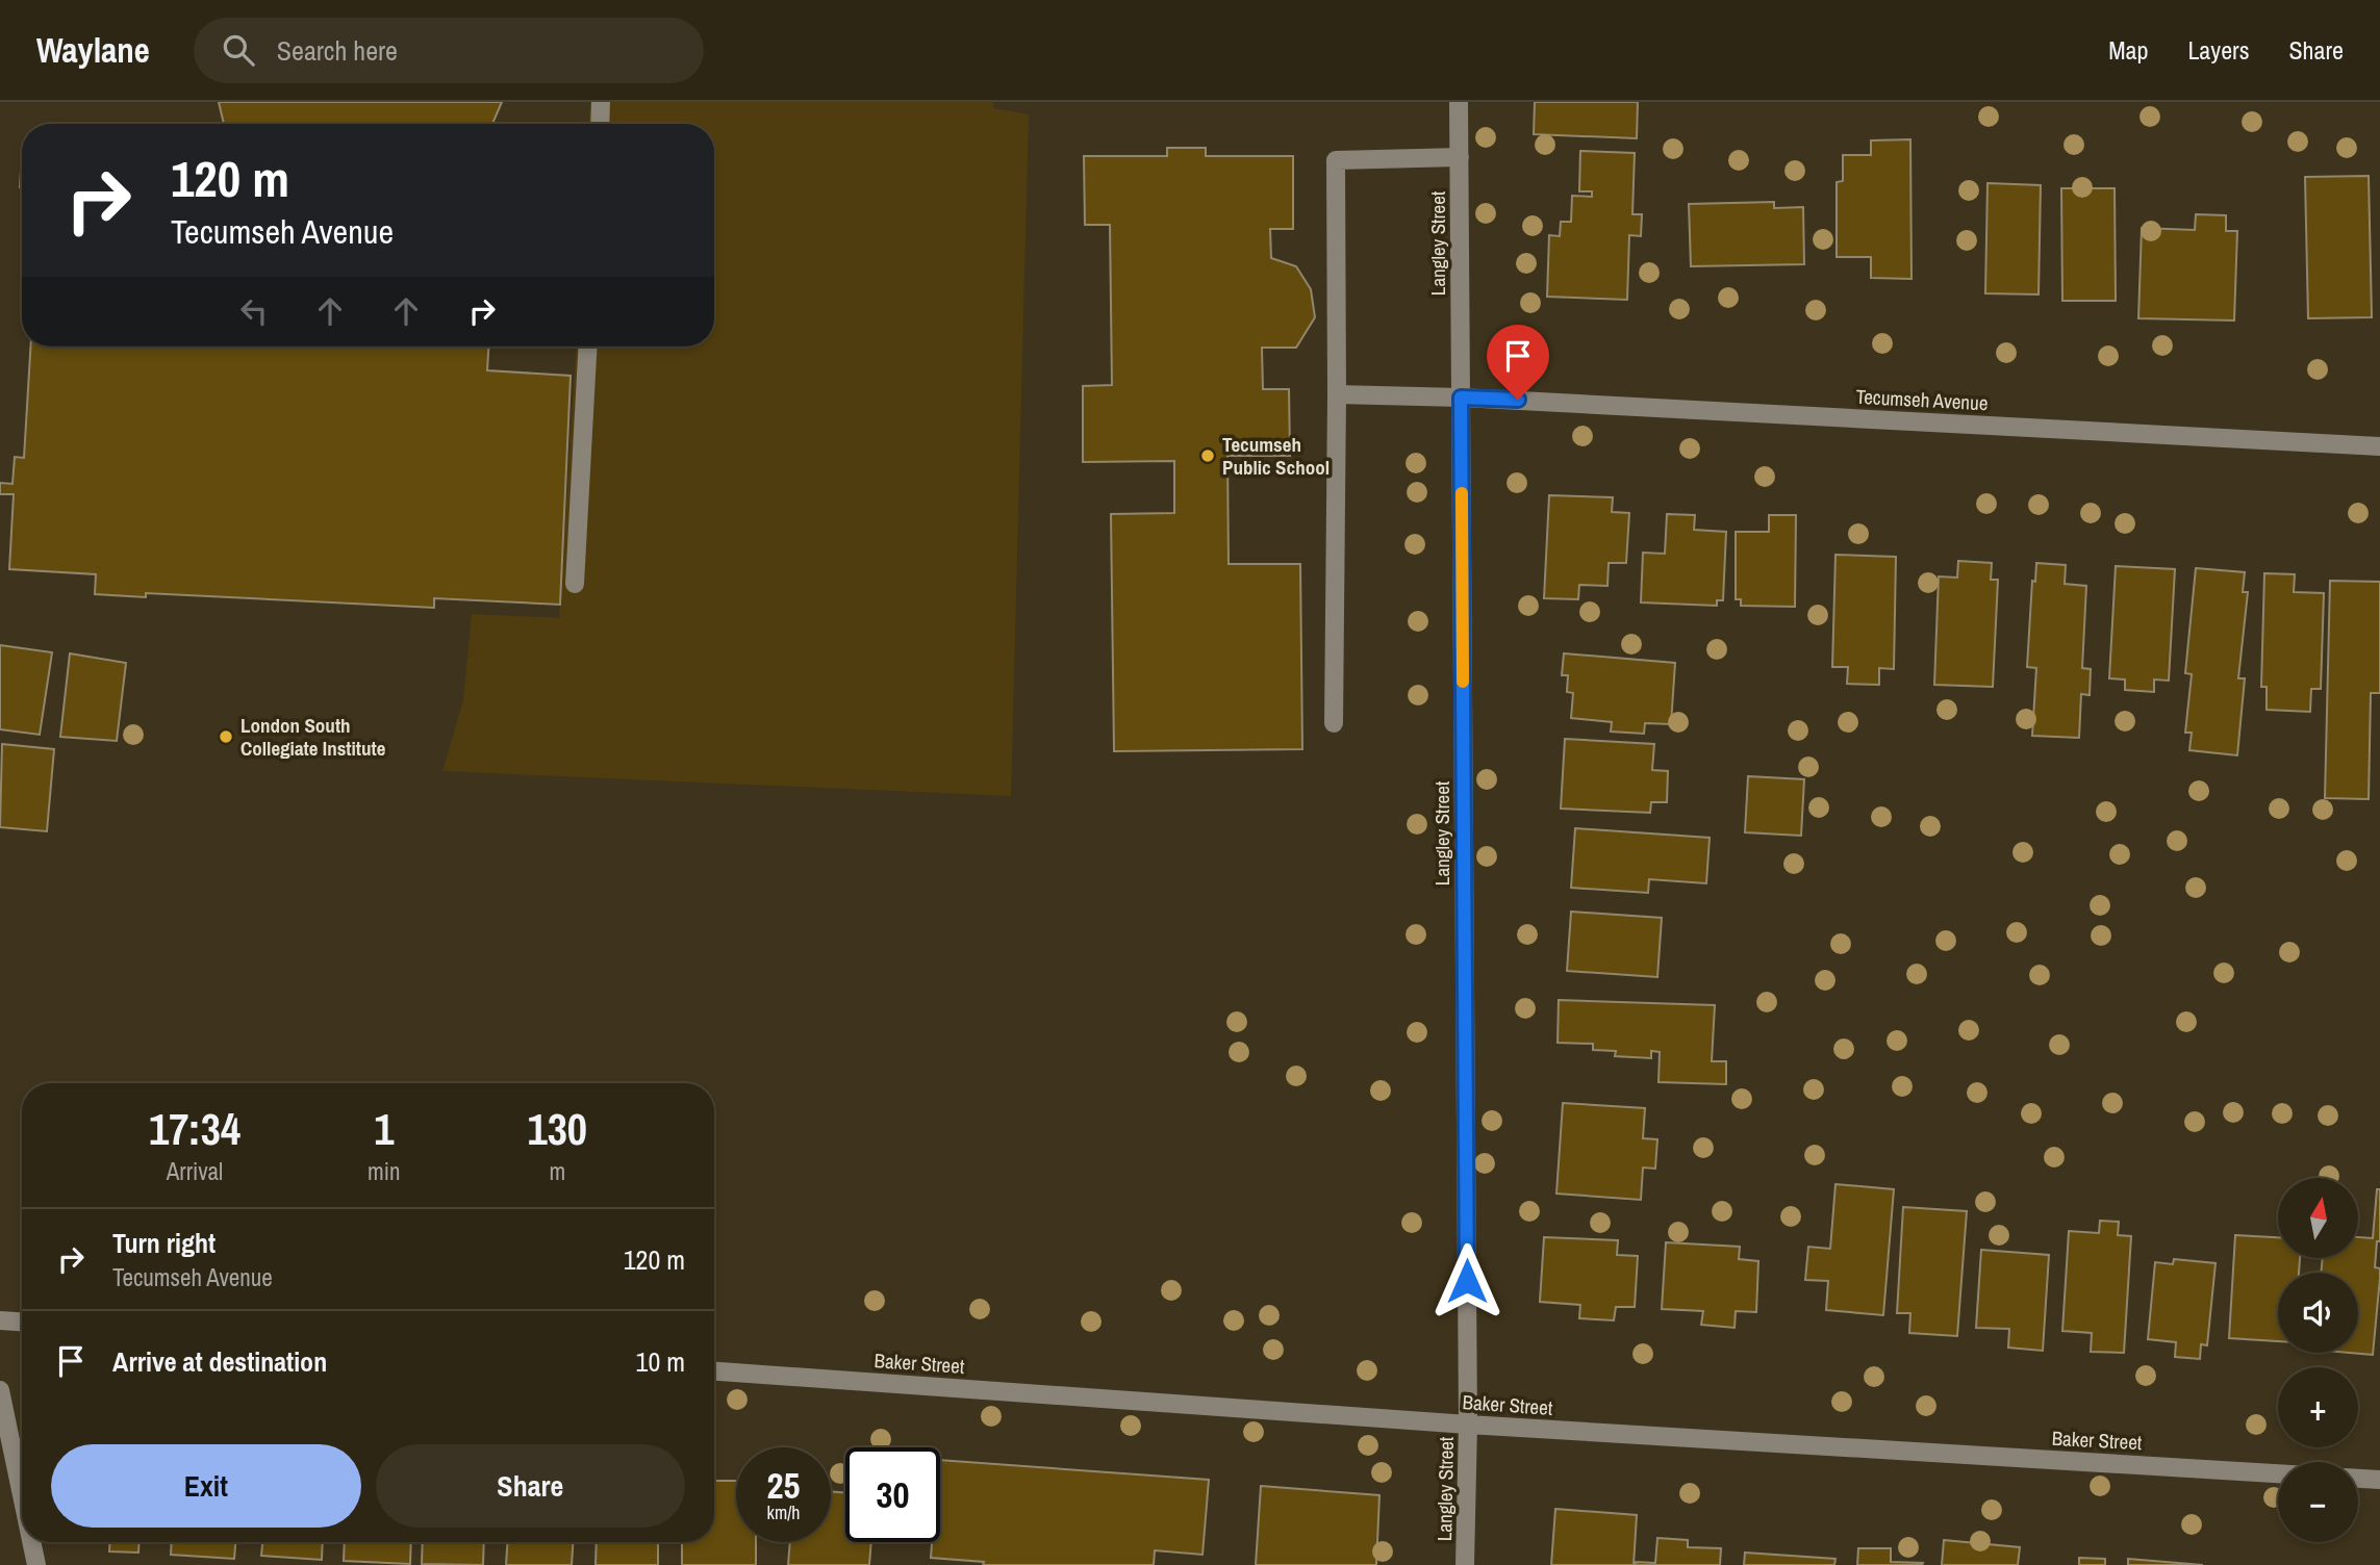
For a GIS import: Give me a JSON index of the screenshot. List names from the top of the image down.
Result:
{
  "streets": {
    "street": ["Langley Street", "Tecumseh Avenue", "Baker Street"]
  },
  "crossings": [
    ["Langley Street", "Tecumseh Avenue"],
    ["Langley Street", "Baker Street"]
  ],
  "places": ["Tecumseh Public School", "London South Collegiate Institute"],
  "north": "top",
  "page": {
    "header": "Waylane",
    "search": "Search here",
    "nav": ["Map", "Layers", "Share"],
    "turn": ["120 m", "Tecumseh Avenue"],
    "eta": [
      "17:34",
      "Arrival",
      "1",
      "min",
      "130",
      "m"
    ],
    "map_buttons": ["+", "−"],
    "list": [
      {
        "name": "Turn right",
        "note": "Tecumseh Avenue",
        "value": "120 m"
      },
      {
        "name": "Arrive at destination",
        "value": "10 m"
      }
    ],
    "buttons": ["Exit", "Share"],
    "speed": "25 km/h",
    "limit": "30"
  }
}
